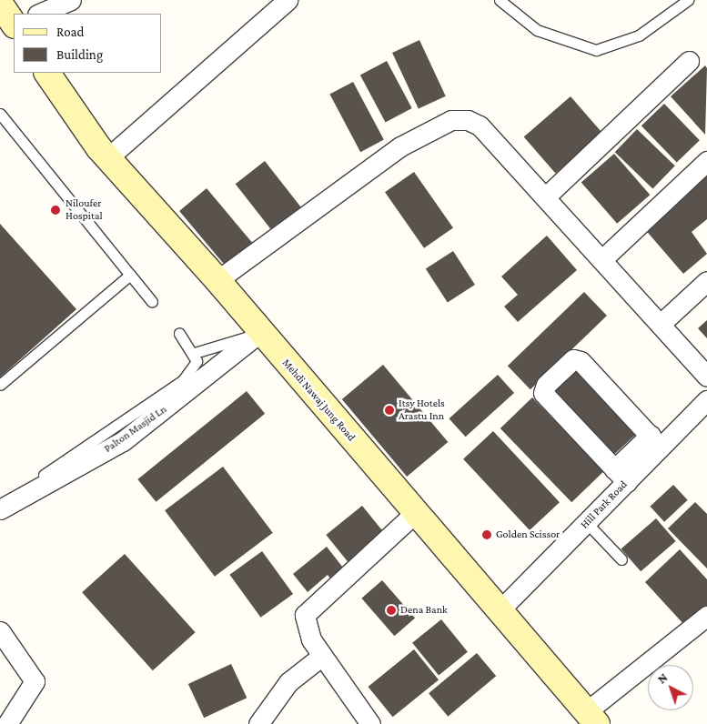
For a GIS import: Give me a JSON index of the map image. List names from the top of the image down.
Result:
{
  "streets": {
    "main road": ["Mehdi Nawaj Jung Road"],
    "street": ["Palton Masjid Ln", "Hill Park Road"]
  },
  "crossings": [
    ["Mehdi Nawaj Jung Road", "Palton Masjid Ln"],
    ["Mehdi Nawaj Jung Road", "Hill Park Road"]
  ],
  "places": [
    "Niloufer Hospital",
    "Itsy Hotels Arastu Inn",
    "Golden Scissor",
    "Dena Bank"
  ],
  "legend": ["Road", "Building"],
  "north": "top left"
}
